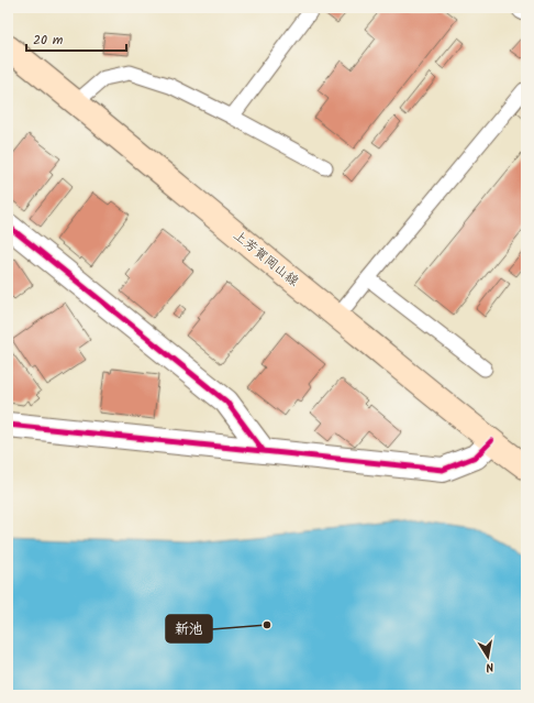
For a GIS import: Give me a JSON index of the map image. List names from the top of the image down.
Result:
{
  "streets": {
    "main road": ["上芳賀岡山線"]
  },
  "places": ["新池"],
  "scale_bar": "20 m",
  "north": "bottom"
}
